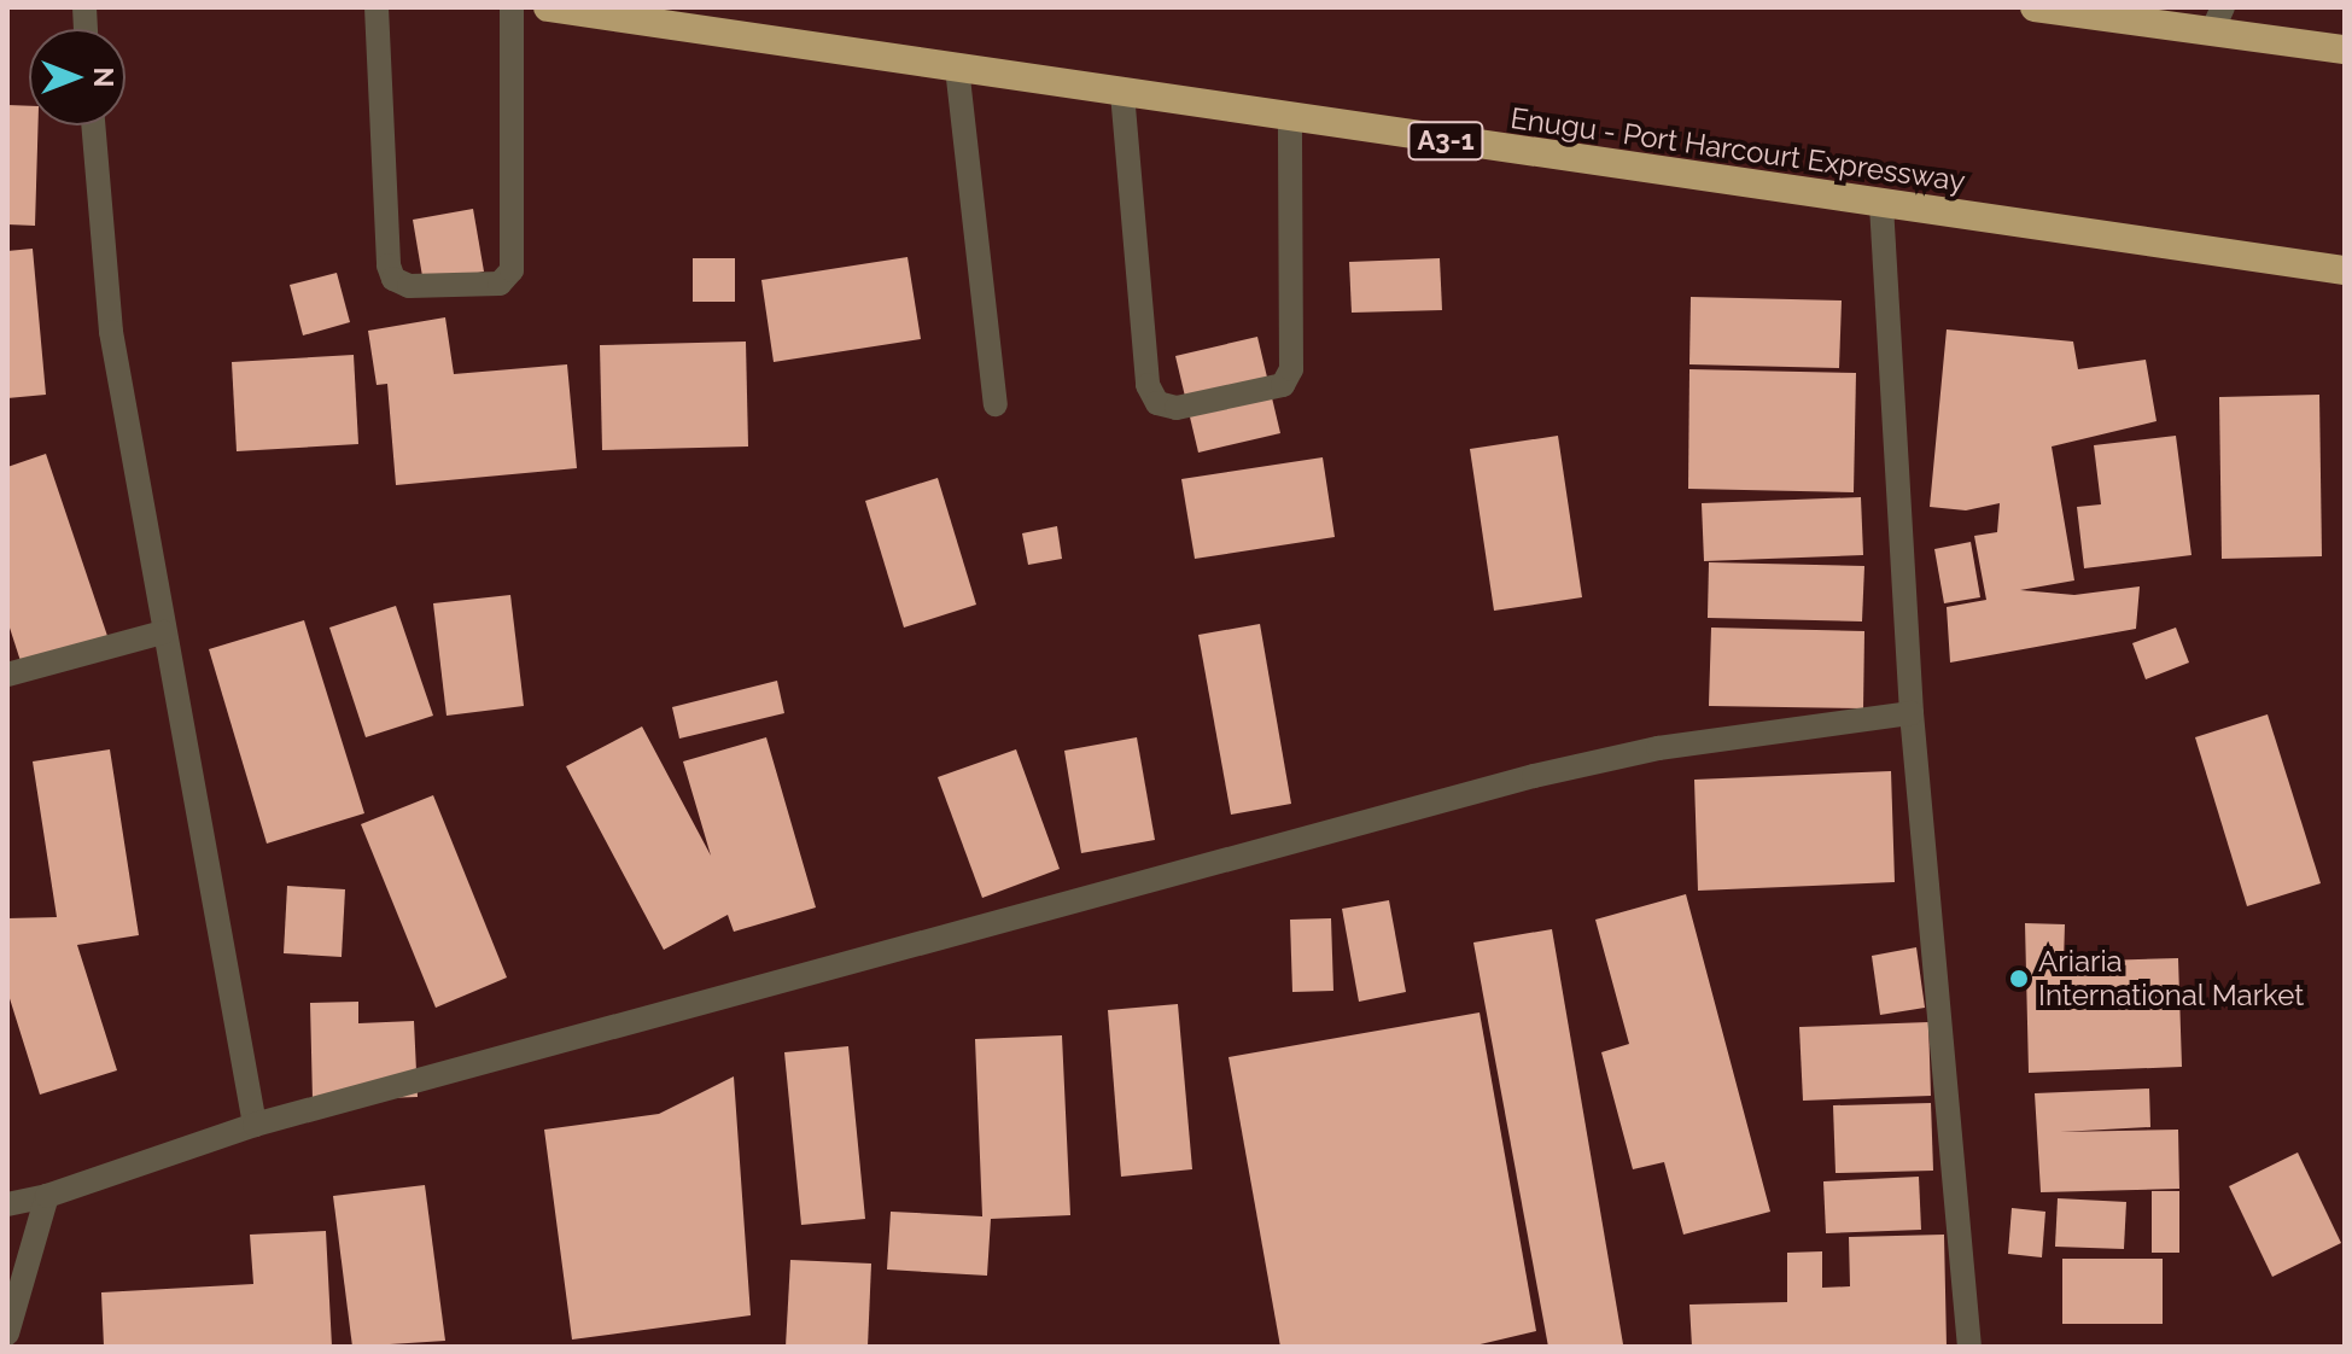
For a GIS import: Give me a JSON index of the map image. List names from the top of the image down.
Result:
{
  "streets": {
    "highway": ["A3-1", "Enugu - Port Harcourt Expressway"]
  },
  "places": ["Ariaria International Market"],
  "north": "right"
}
